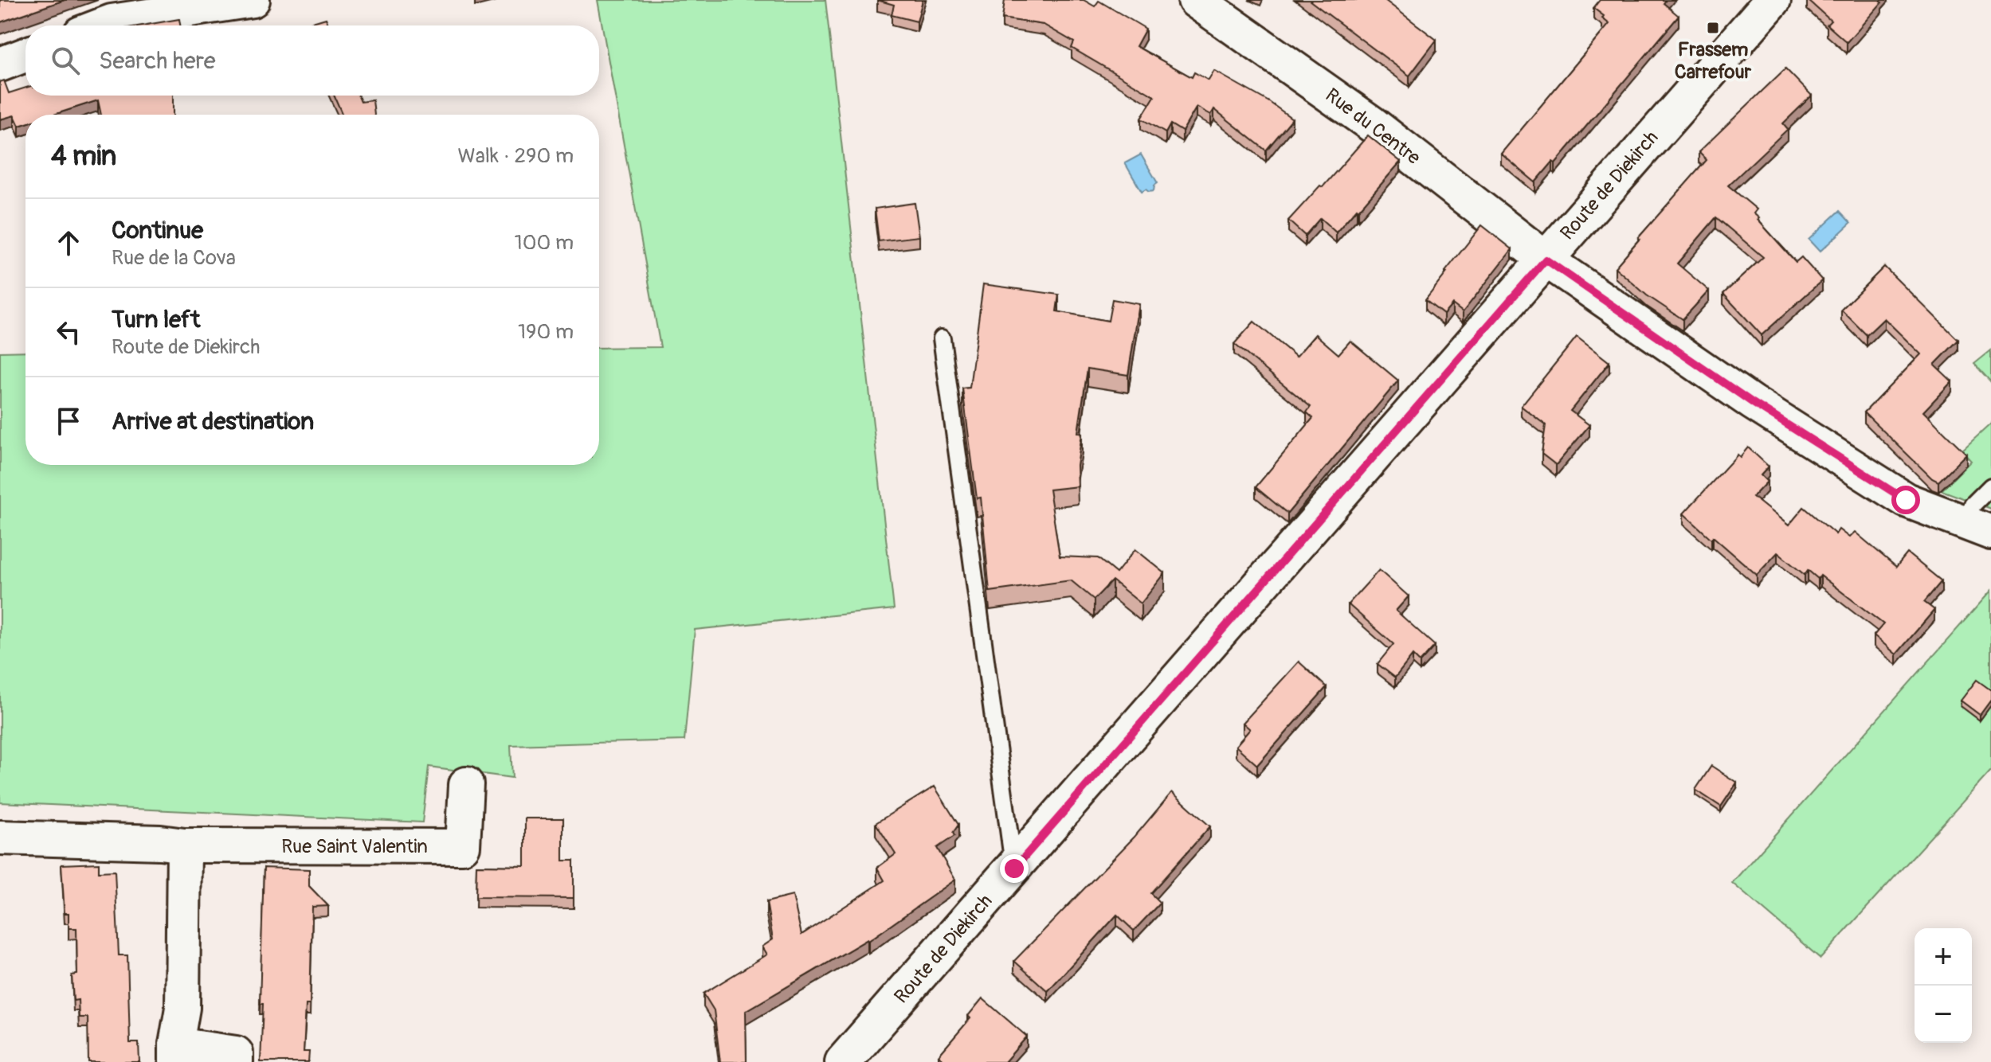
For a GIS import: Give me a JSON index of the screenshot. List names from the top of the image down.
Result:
{
  "streets": {
    "main road": ["Rue du Centre", "Route de Diekirch"],
    "street": ["Rue Saint Valentin"]
  },
  "crossings": [
    ["Rue du Centre", "Route de Diekirch"]
  ],
  "places": {
    "transit": ["Frassem Carrefour"]
  },
  "page": {
    "search": "Search here",
    "heading": ["4 min", "Walk · 290 m"],
    "list": [
      ["Continue", "Rue de la Cova", "100 m"],
      ["Turn left", "Route de Diekirch", "190 m"],
      "Arrive at destination"
    ],
    "map_buttons": ["+", "−"]
  }
}
